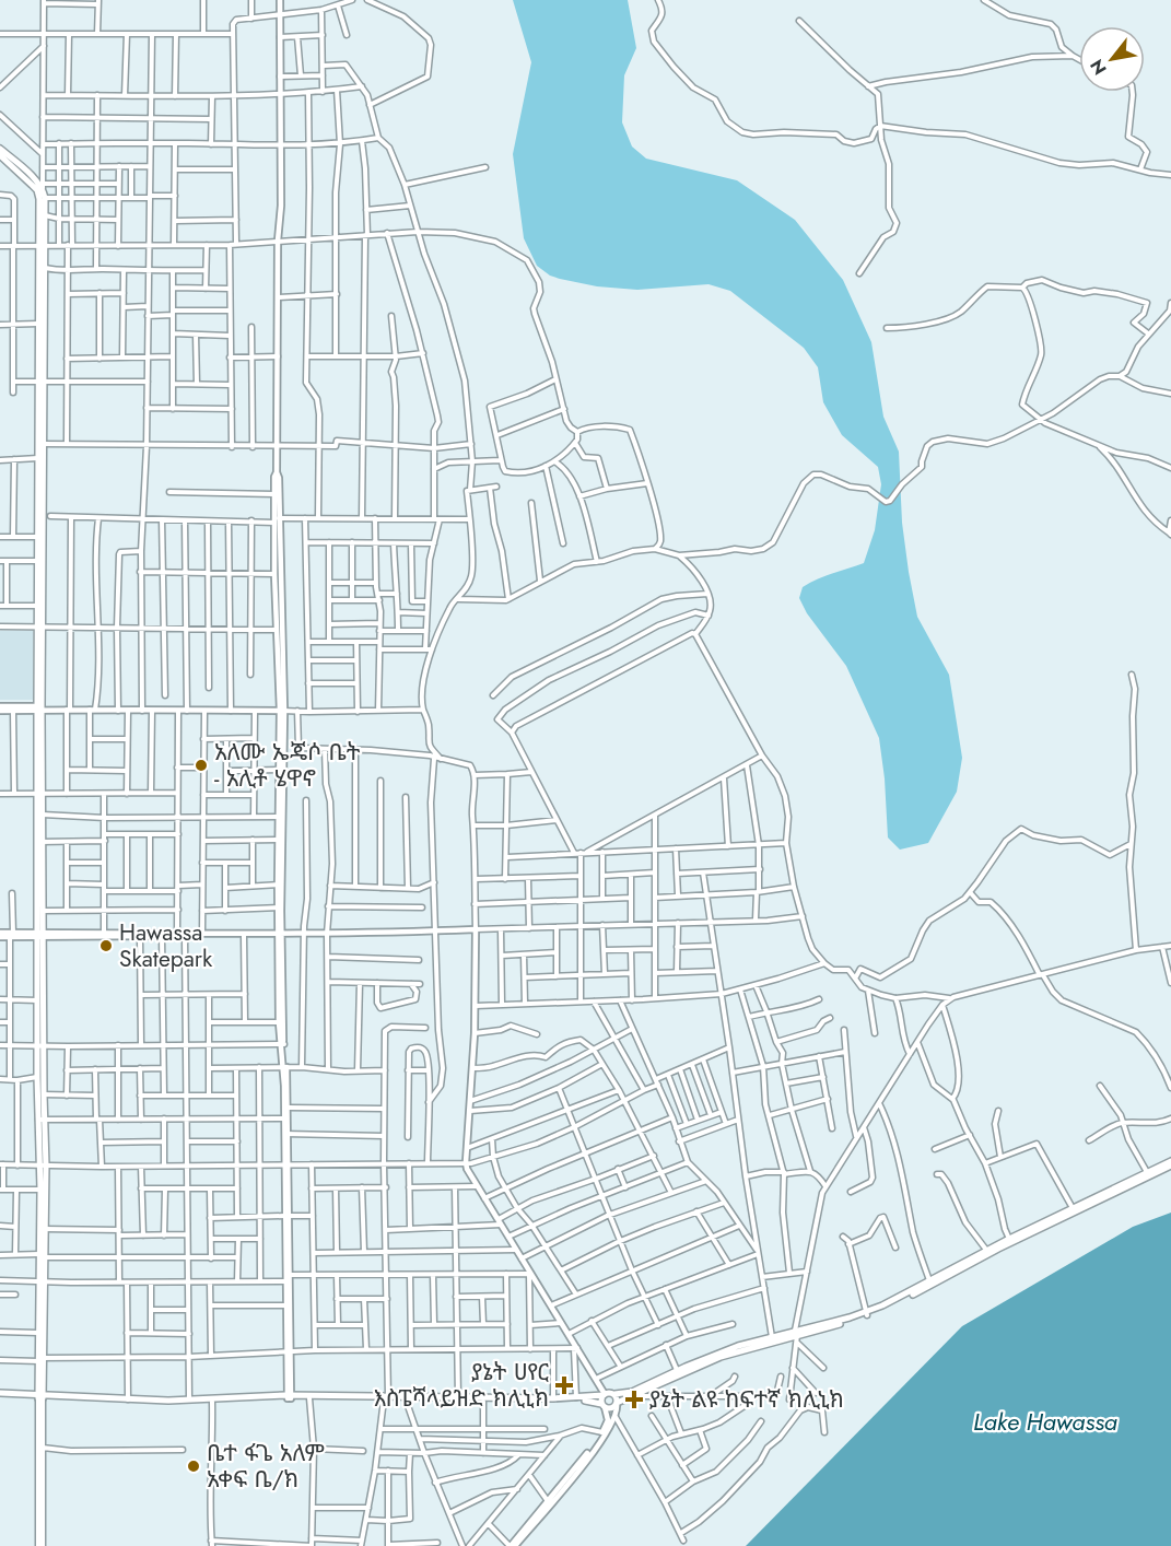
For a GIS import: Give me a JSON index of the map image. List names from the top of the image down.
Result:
{
  "water": ["Lake Hawassa"],
  "places": {
    "other": ["አለሙ ኤጄሶ ቤት - አሊቶ ሄዋኖ", "Hawassa Skatepark", "ቤተ ፋጌ አለም አቀፍ ቤ/ክ"],
    "health": ["ያኔት ሀየር እስፔሻላይዝድ ክሊኒክ", "ያኔት ልዩ ከፍተኛ ክሊኒክ"]
  },
  "north": "bottom left"
}
